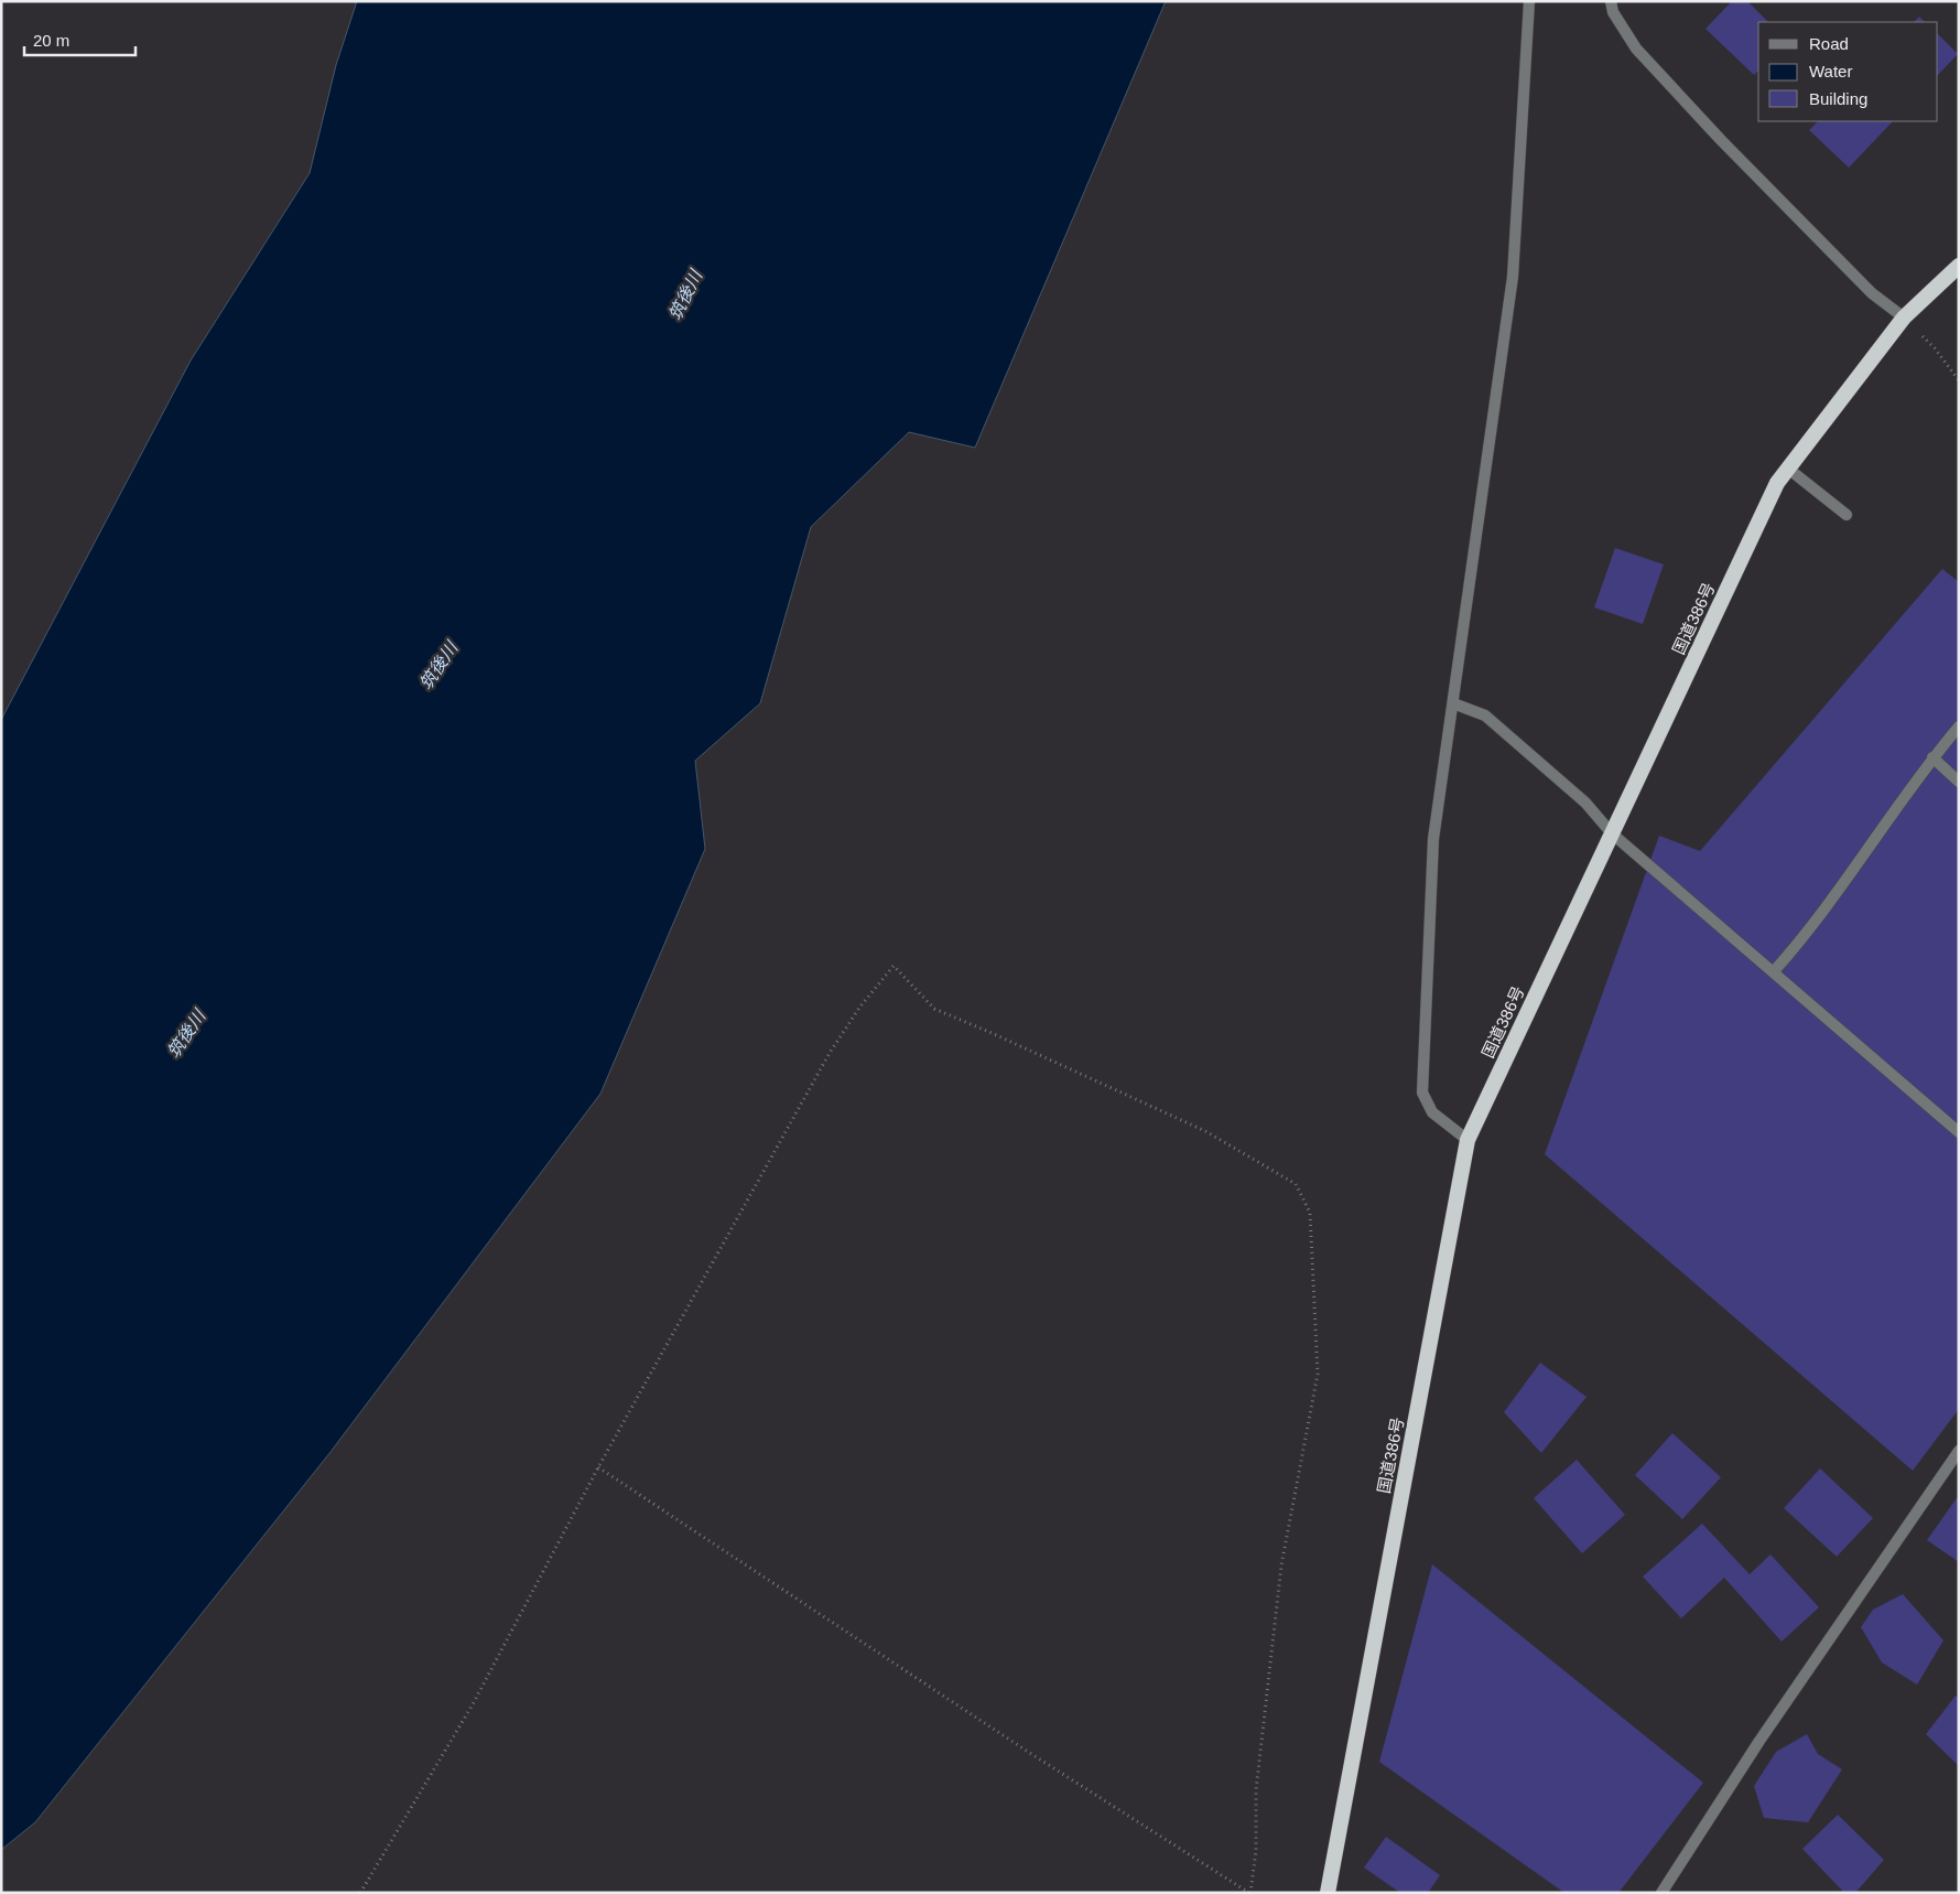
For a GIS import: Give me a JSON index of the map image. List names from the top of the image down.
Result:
{
  "streets": {
    "highway": ["国道386号"]
  },
  "water": ["筑後川"],
  "legend": ["Road", "Water", "Building"],
  "scale_bar": "20 m"
}
